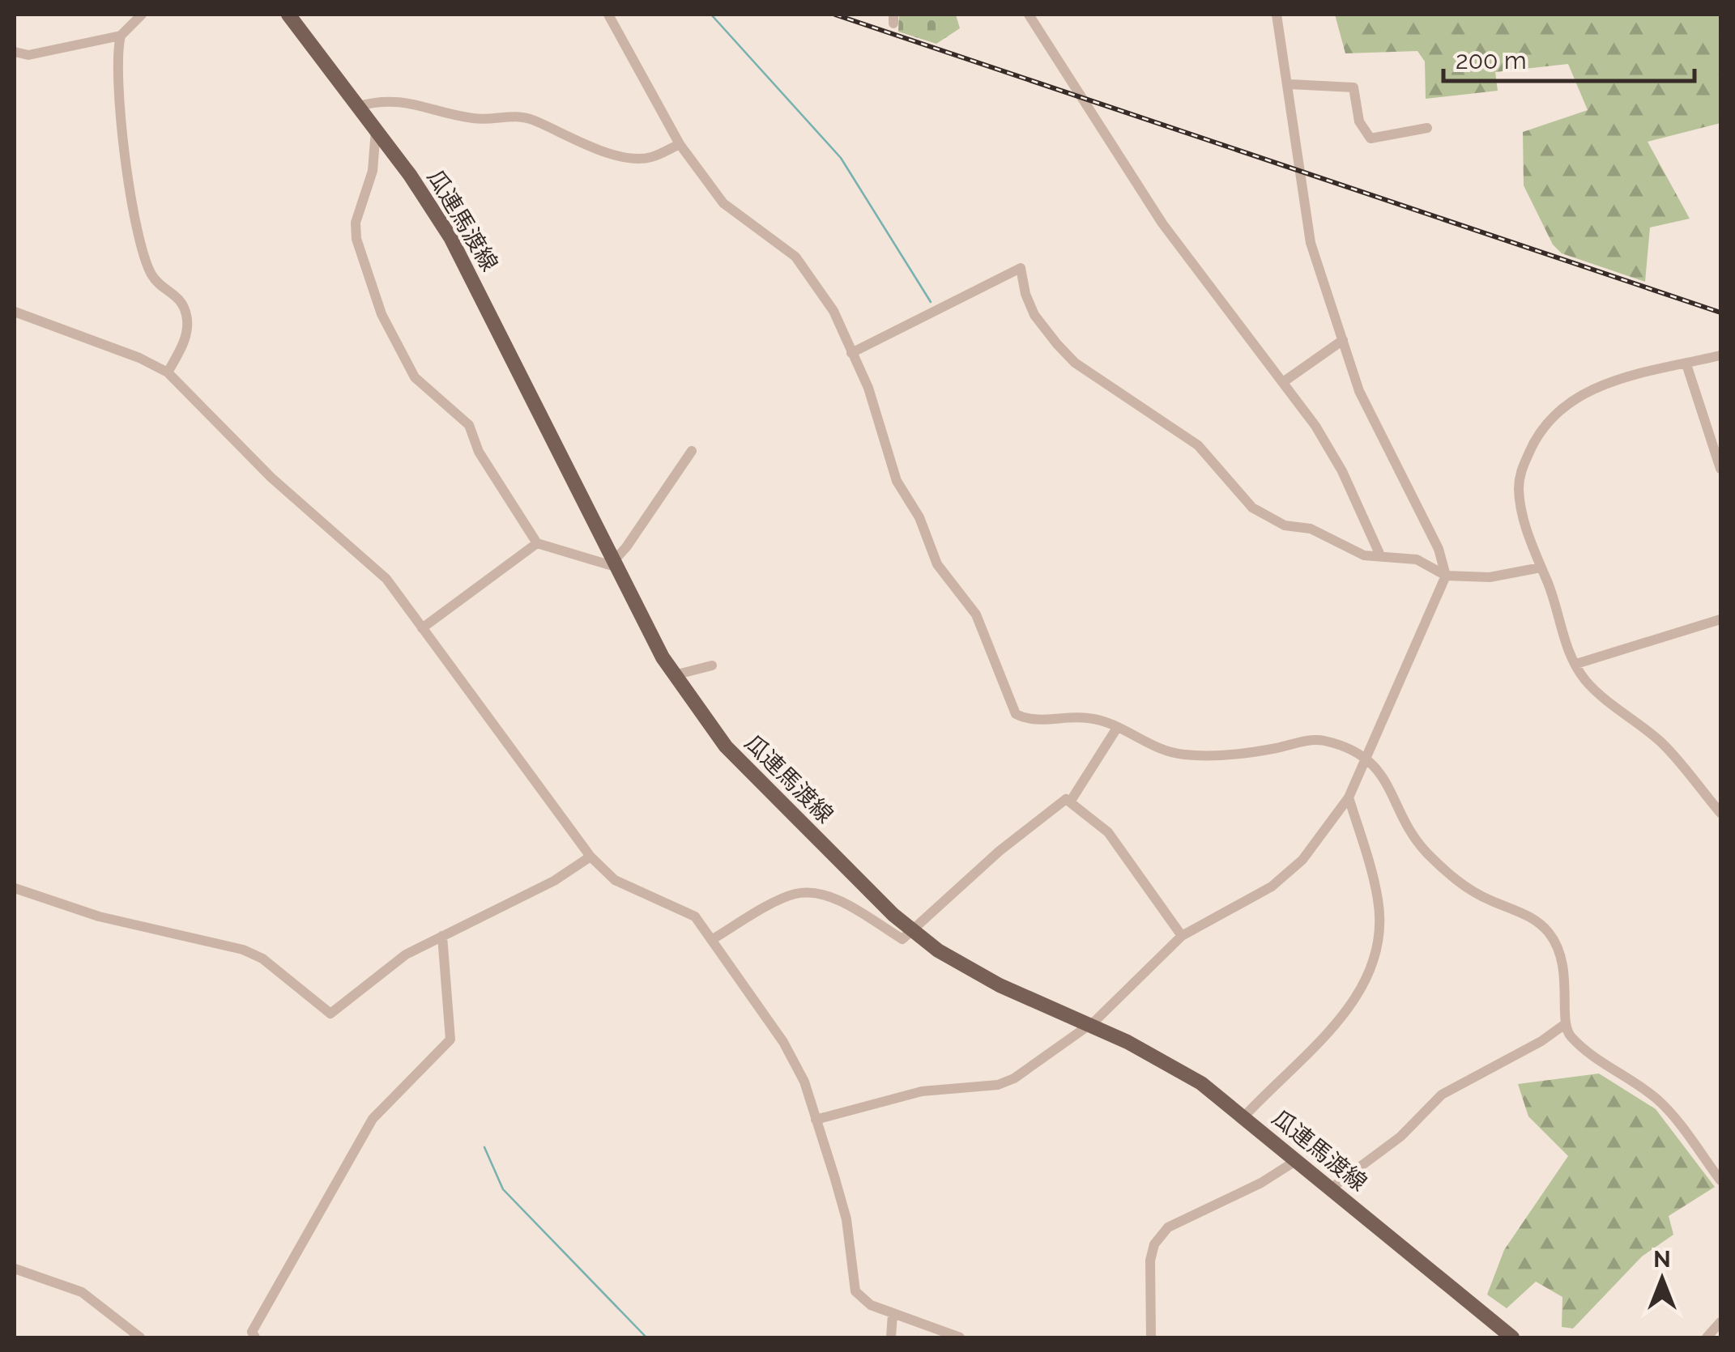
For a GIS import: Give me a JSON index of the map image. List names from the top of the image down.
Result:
{
  "streets": {
    "main road": ["瓜連馬渡線"]
  },
  "scale_bar": "200 m",
  "north": "top"
}
